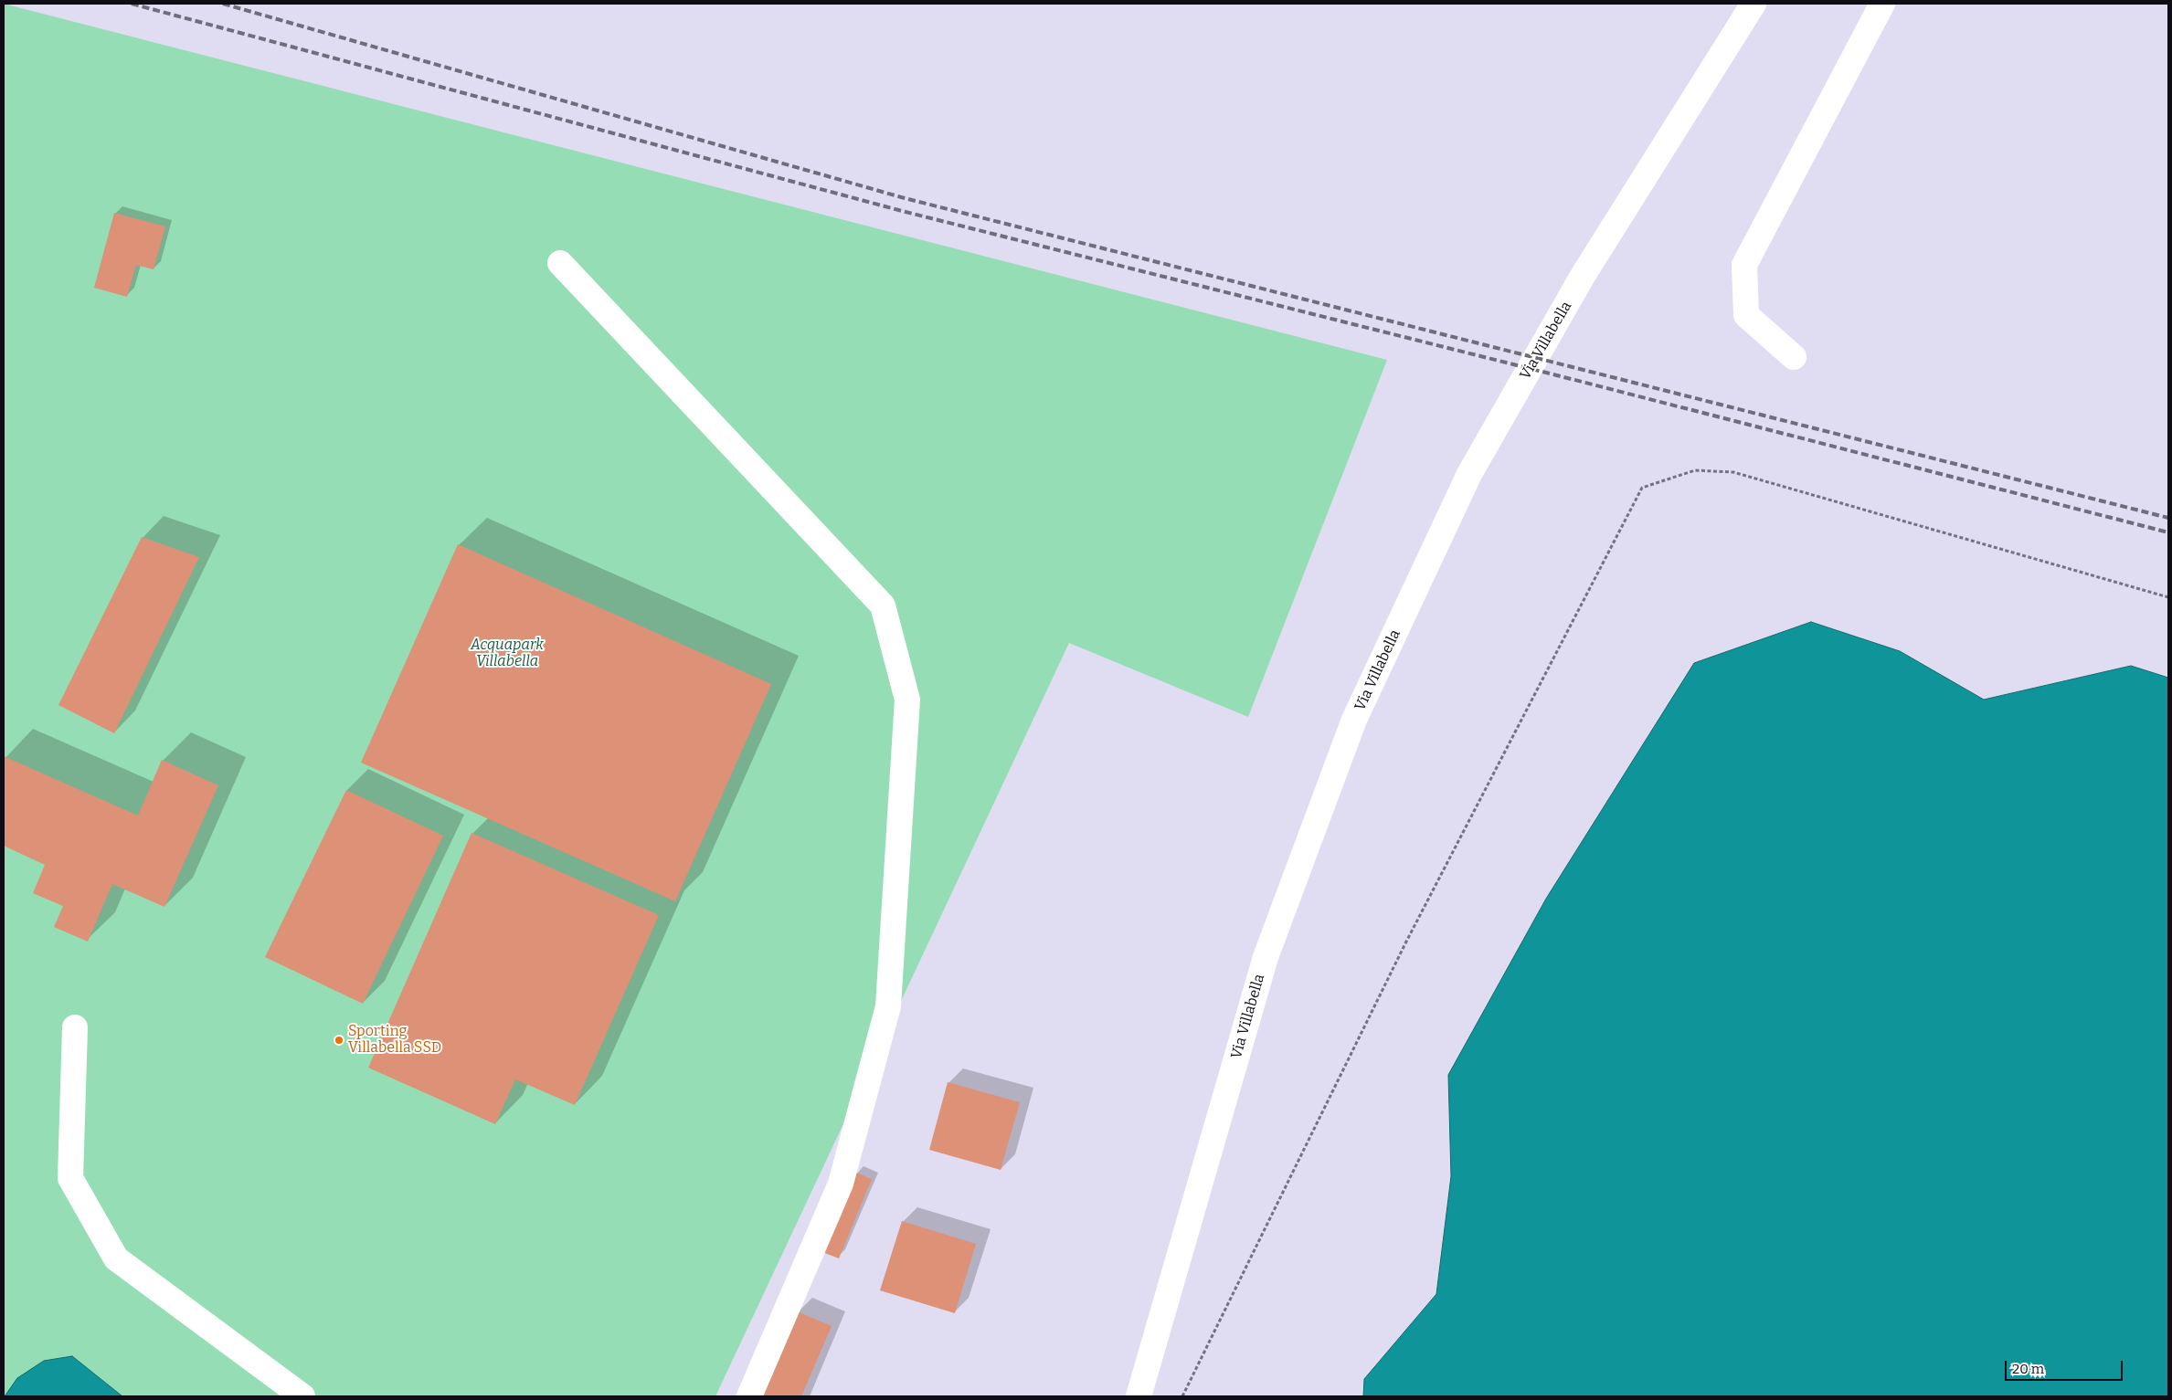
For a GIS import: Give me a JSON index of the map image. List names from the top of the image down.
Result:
{
  "streets": {
    "street": ["Via Villabella"]
  },
  "parks": ["Acquapark Villabella"],
  "places": ["Sporting Villabella SSD"],
  "scale_bar": "20 m"
}
